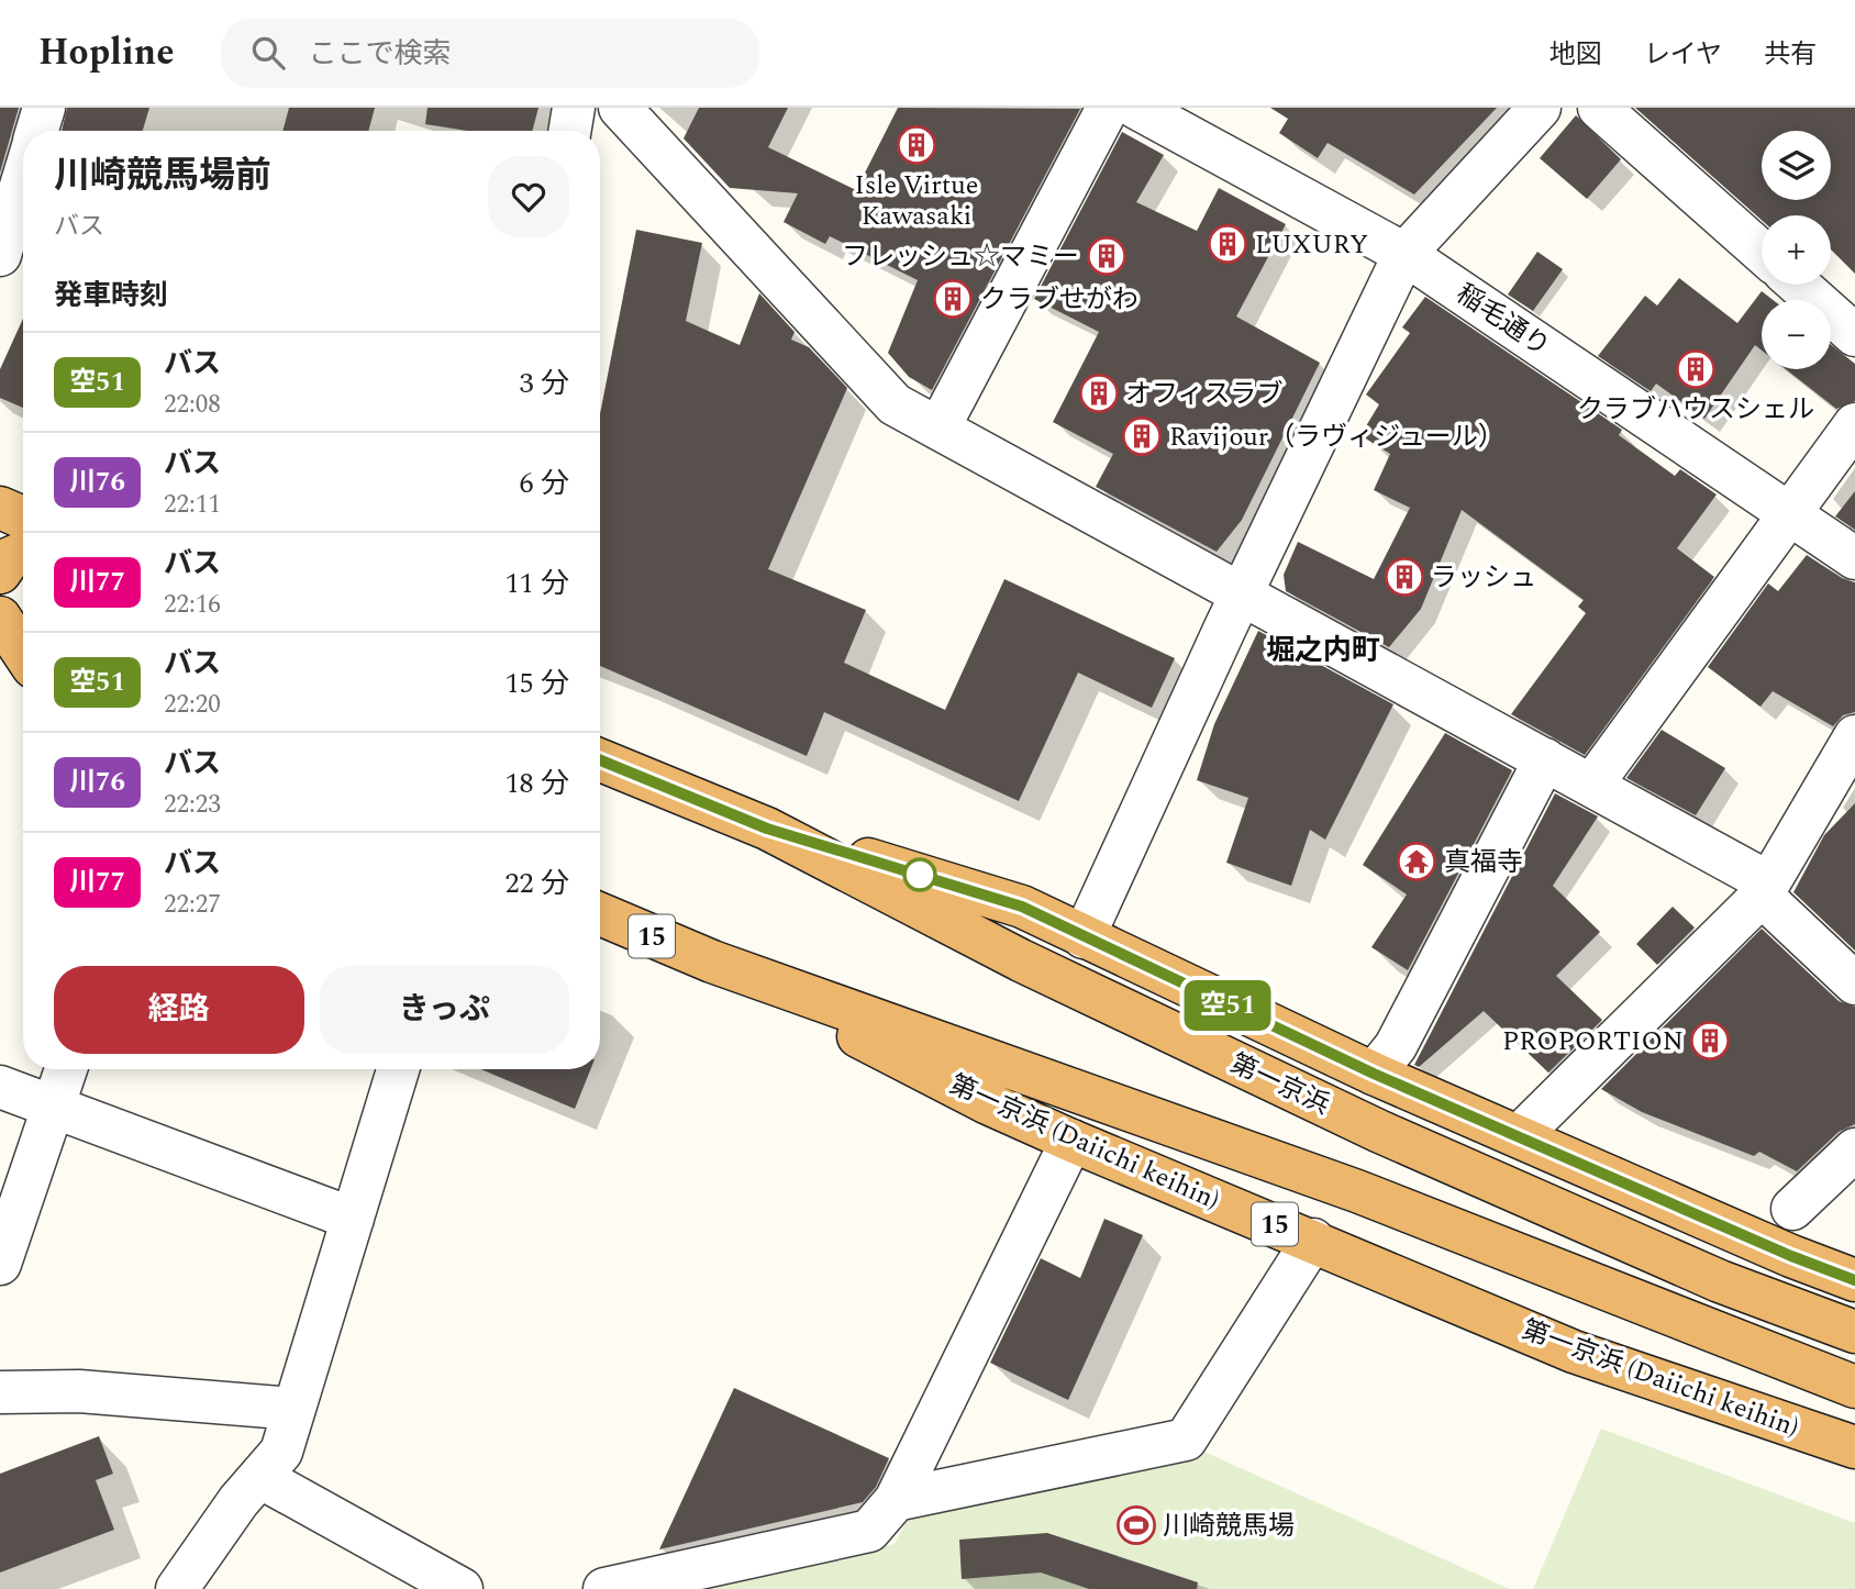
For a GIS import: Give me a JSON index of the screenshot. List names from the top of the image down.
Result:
{
  "streets": {
    "highway": ["15", "第一京浜", "第一京浜 (Daiichi keihin)"],
    "street": ["稲毛通り"]
  },
  "crossings": [
    ["15", "第一京浜 (Daiichi keihin)"]
  ],
  "districts": ["堀之内町"],
  "places": {
    "building": [
      "Isle Virtue Kawasaki",
      "LUXURY",
      "フレッシュ☆マミー",
      "クラブせがわ",
      "クラブハウスシェル",
      "オフィスラブ",
      "Ravijour（ラヴィジュール）",
      "ラッシュ",
      "PROPORTION"
    ],
    "temple": ["真福寺"],
    "sports": ["川崎競馬場"]
  },
  "lines": ["bus line 空51"],
  "page": {
    "header": "Hopline",
    "search": "ここで検索",
    "nav": ["地図", "レイヤ", "共有"],
    "on_map": "空51",
    "map_buttons": ["+", "−"],
    "heading": [
      ["川崎競馬場前", "バス"],
      "発車時刻"
    ],
    "list": [
      {
        "mark": "空51",
        "name": "バス",
        "note": "22:08",
        "value": "3 分"
      },
      {
        "mark": "川76",
        "name": "バス",
        "note": "22:11",
        "value": "6 分"
      },
      {
        "mark": "川77",
        "name": "バス",
        "note": "22:16",
        "value": "11 分"
      },
      {
        "mark": "空51",
        "name": "バス",
        "note": "22:20",
        "value": "15 分"
      },
      {
        "mark": "川76",
        "name": "バス",
        "note": "22:23",
        "value": "18 分"
      },
      {
        "mark": "川77",
        "name": "バス",
        "note": "22:27",
        "value": "22 分"
      }
    ],
    "buttons": ["経路", "きっぷ"]
  }
}
